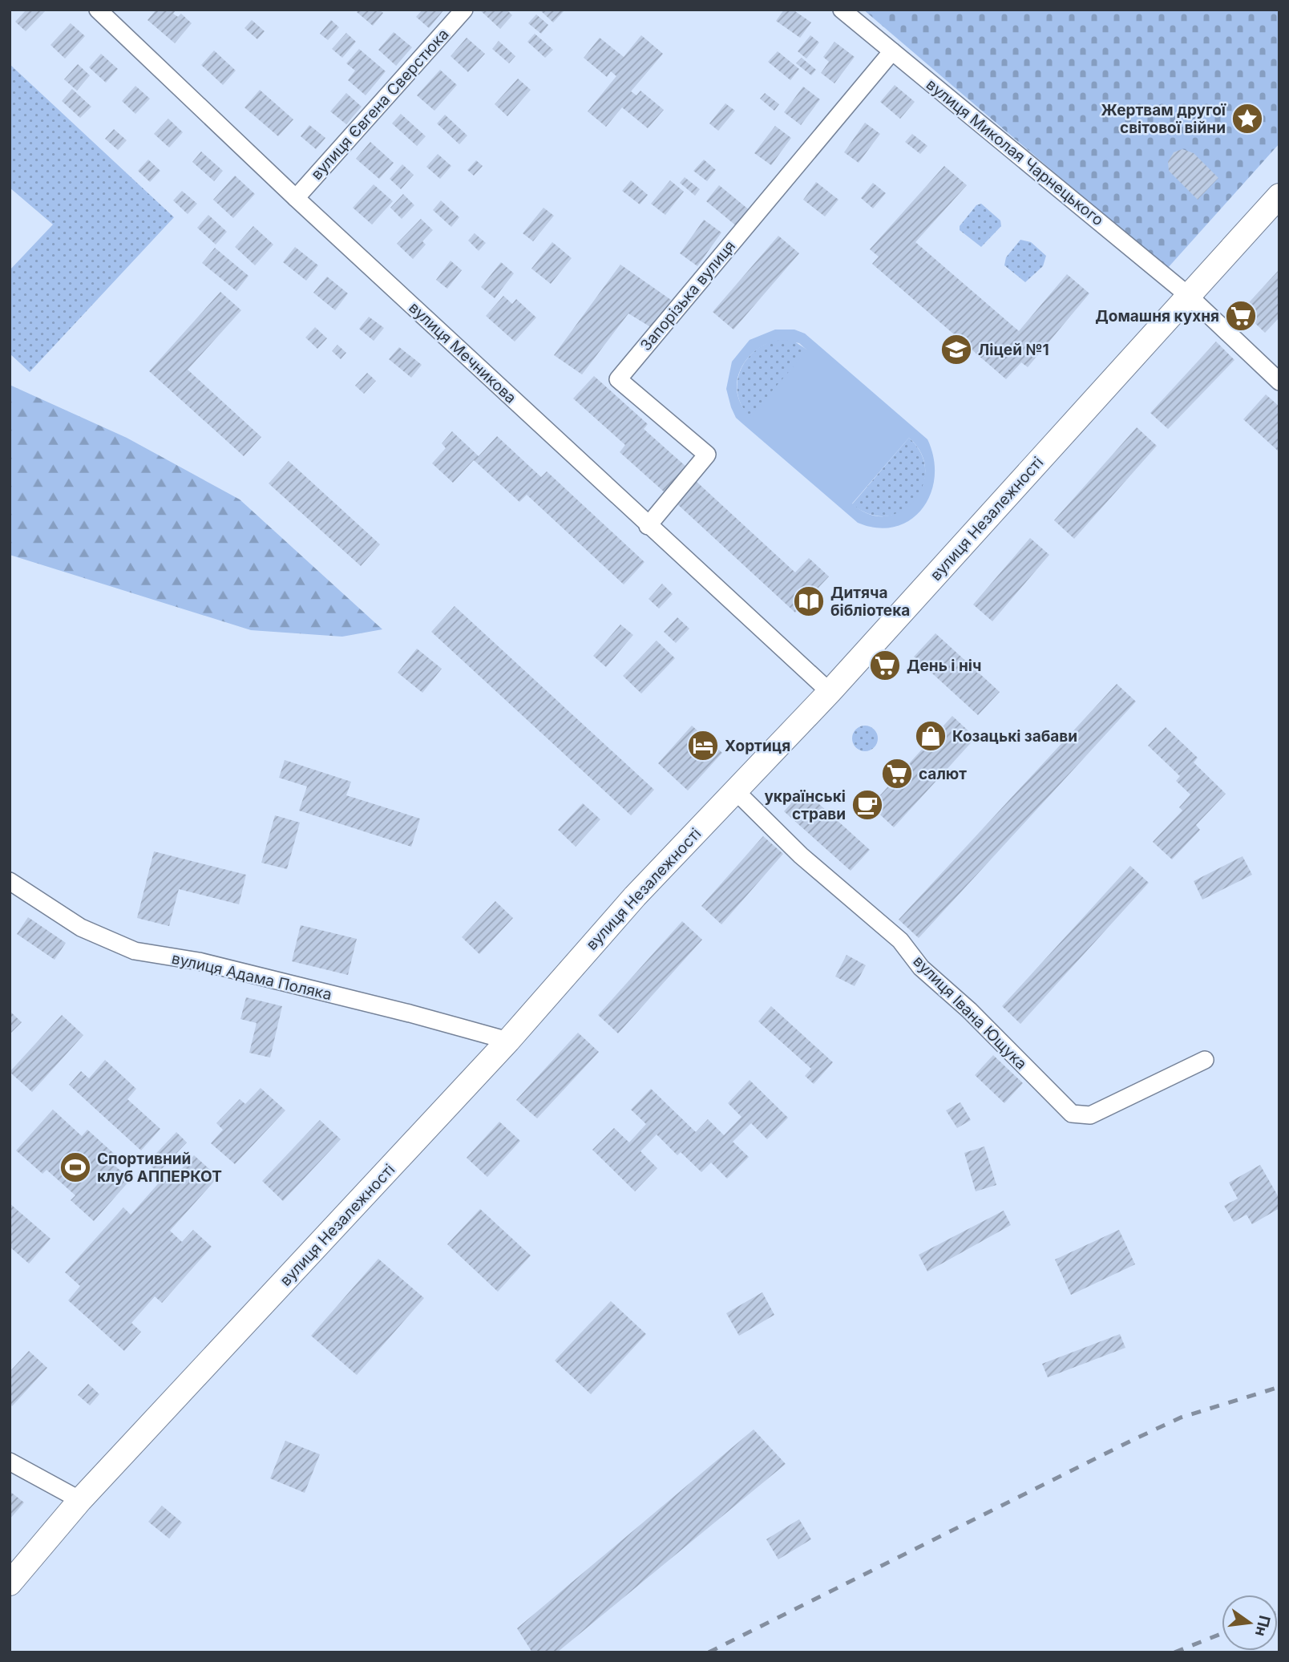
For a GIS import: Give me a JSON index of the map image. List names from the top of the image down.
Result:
{
  "streets": {
    "main road": ["вулиця Незалежності"],
    "street": [
      "вулиця Євгена Сверстюка",
      "вулиця Миколая Чарнецького",
      "Запорізька вулиця",
      "вулиця Мечникова",
      "вулиця Адама Поляка",
      "вулиця Івана Ющука"
    ]
  },
  "crossings": [
    ["вулиця Євгена Сверстюка", "вулиця Мечникова"],
    ["вулиця Миколая Чарнецького", "Запорізька вулиця"],
    ["вулиця Миколая Чарнецького", "вулиця Незалежності"],
    ["Запорізька вулиця", "вулиця Мечникова"],
    ["вулиця Мечникова", "вулиця Незалежності"],
    ["вулиця Незалежності", "вулиця Адама Поляка"],
    ["вулиця Незалежності", "вулиця Івана Ющука"]
  ],
  "places": {
    "place": ["Жертвам другої світової війни"],
    "supermarket": ["Домашня кухня", "День і ніч", "салют"],
    "school or university": ["Ліцей №1"],
    "library": ["Дитяча бібліотека"],
    "shop": ["Козацькі забави"],
    "hotel": ["Хортиця"],
    "cafe": ["українські страви"],
    "sports": ["Спортивний клуб АППЕРКОТ"]
  },
  "north": "right"
}
